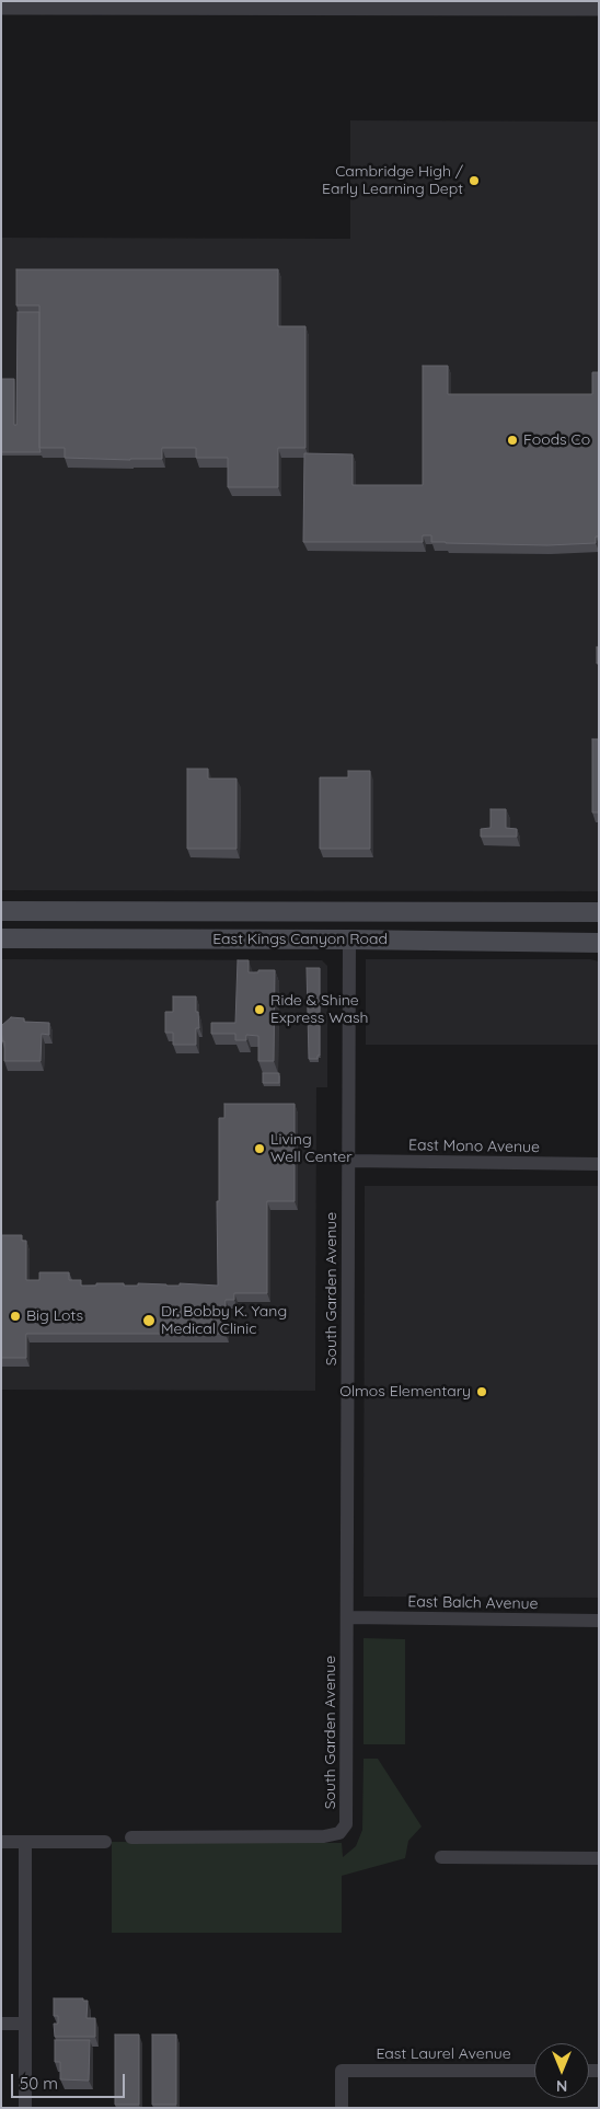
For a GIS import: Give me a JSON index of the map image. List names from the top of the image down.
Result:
{
  "streets": {
    "main road": ["East Kings Canyon Road"],
    "street": [
      "East Mono Avenue",
      "South Garden Avenue",
      "East Balch Avenue",
      "East Laurel Avenue"
    ]
  },
  "crossings": [
    ["East Kings Canyon Road", "South Garden Avenue"],
    ["East Mono Avenue", "South Garden Avenue"],
    ["South Garden Avenue", "East Balch Avenue"]
  ],
  "places": [
    "Cambridge High / Early Learning Dept",
    "Foods Co",
    "Ride & Shine Express Wash",
    "Living Well Center",
    "Big Lots",
    "Dr. Bobby K. Yang Medical Clinic",
    "Olmos Elementary"
  ],
  "scale_bar": "50 m",
  "north": "bottom"
}
